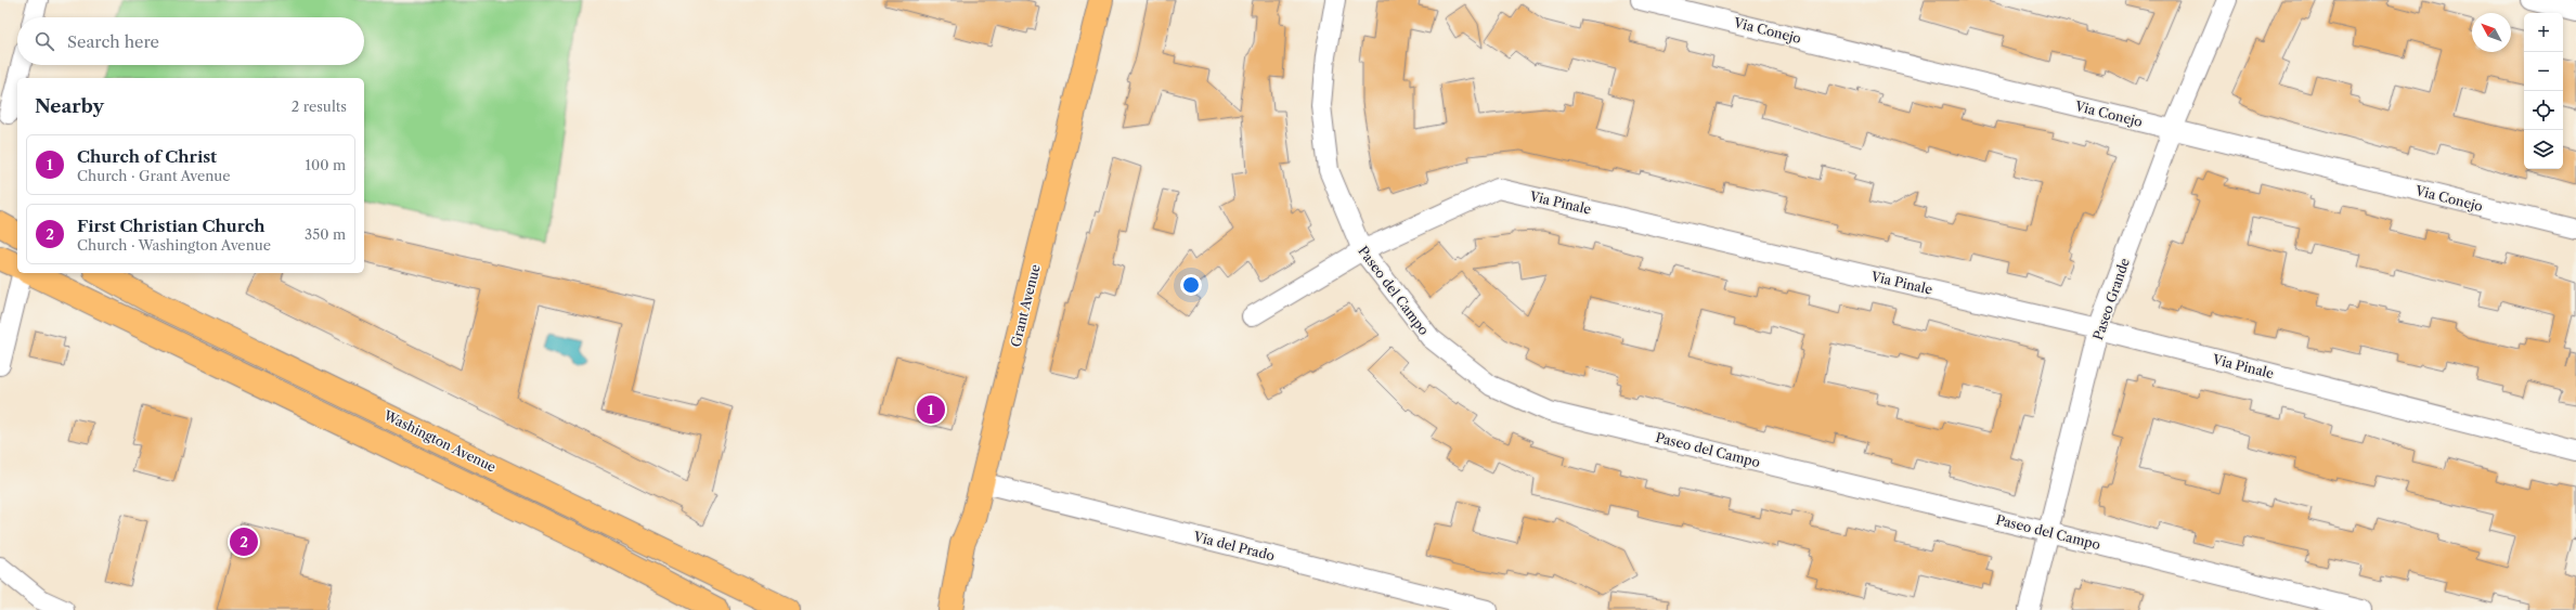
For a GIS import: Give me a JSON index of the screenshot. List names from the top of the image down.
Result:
{
  "streets": {
    "main road": ["Grant Avenue", "Washington Avenue"],
    "street": [
      "Via Conejo",
      "Via Pinale",
      "Paseo del Campo",
      "Paseo Grande",
      "Via del Prado"
    ]
  },
  "crossings": [
    ["Via Conejo", "Paseo Grande"],
    ["Via Pinale", "Paseo del Campo"],
    ["Via Pinale", "Paseo Grande"],
    ["Paseo del Campo", "Paseo Grande"],
    ["Grant Avenue", "Via del Prado"]
  ],
  "north": "top left",
  "page": {
    "map_buttons": ["+", "−"],
    "search": "Search here",
    "heading": ["Nearby", "2 results"],
    "list": [
      {
        "mark": "1",
        "name": "Church of Christ",
        "note": "Church · Grant Avenue",
        "value": "100 m"
      },
      {
        "mark": "2",
        "name": "First Christian Church",
        "note": "Church · Washington Avenue",
        "value": "350 m"
      }
    ],
    "pins": ["1", "2"]
  }
}
